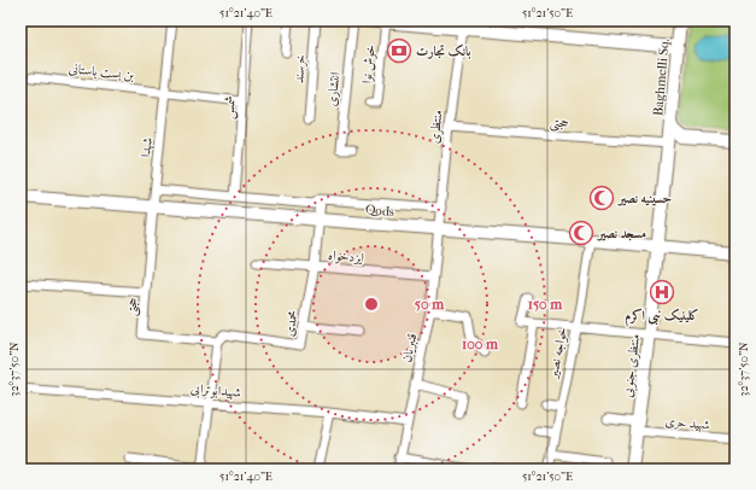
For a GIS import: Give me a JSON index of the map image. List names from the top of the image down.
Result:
{
  "streets": {
    "main road": ["Baghmelli Sq.", "Qods", "منتظری جنوبی"],
    "street": [
      "خوش نوا",
      "خرسند",
      "بن بست باستانی",
      "انتشاری",
      "شمس",
      "حجتی",
      "منتظری",
      "شهدا",
      "ایزدخواه",
      "محمدی",
      "قنبریان",
      "خواجه نصیر",
      "شهیدابوترابی",
      "شهید حری"
    ]
  },
  "crossings": [
    ["بن بست باستانی", "شهدا"],
    ["Baghmelli Sq.", "منتظری جنوبی"],
    ["حجتی", "منتظری"],
    ["حجتی", "شهدا"],
    ["حجتی", "Qods"],
    ["حجتی", "محمدی"],
    ["حجتی", "منتظری جنوبی"],
    ["منتظری", "Qods"],
    ["منتظری", "قنبریان"],
    ["شهدا", "Qods"],
    ["Qods", "محمدی"],
    ["Qods", "قنبریان"],
    ["Qods", "خواجه نصیر"],
    ["Qods", "منتظری جنوبی"],
    ["ایزدخواه", "محمدی"],
    ["ایزدخواه", "قنبریان"],
    ["قنبریان", "شهیدابوترابی"],
    ["منتظری جنوبی", "شهید حری"]
  ],
  "places": {
    "bank": ["بانک تجارت"],
    "mosque": ["حسینیه نصیر", "مسجد نصیر"],
    "hospital": ["کلینیک نبی اکرم"]
  },
  "coordinates": ["51°21'40\"E", "51°21'50\"E", "32°37'50\"N"],
  "rings": ["50 m", "150 m", "100 m"]
}
